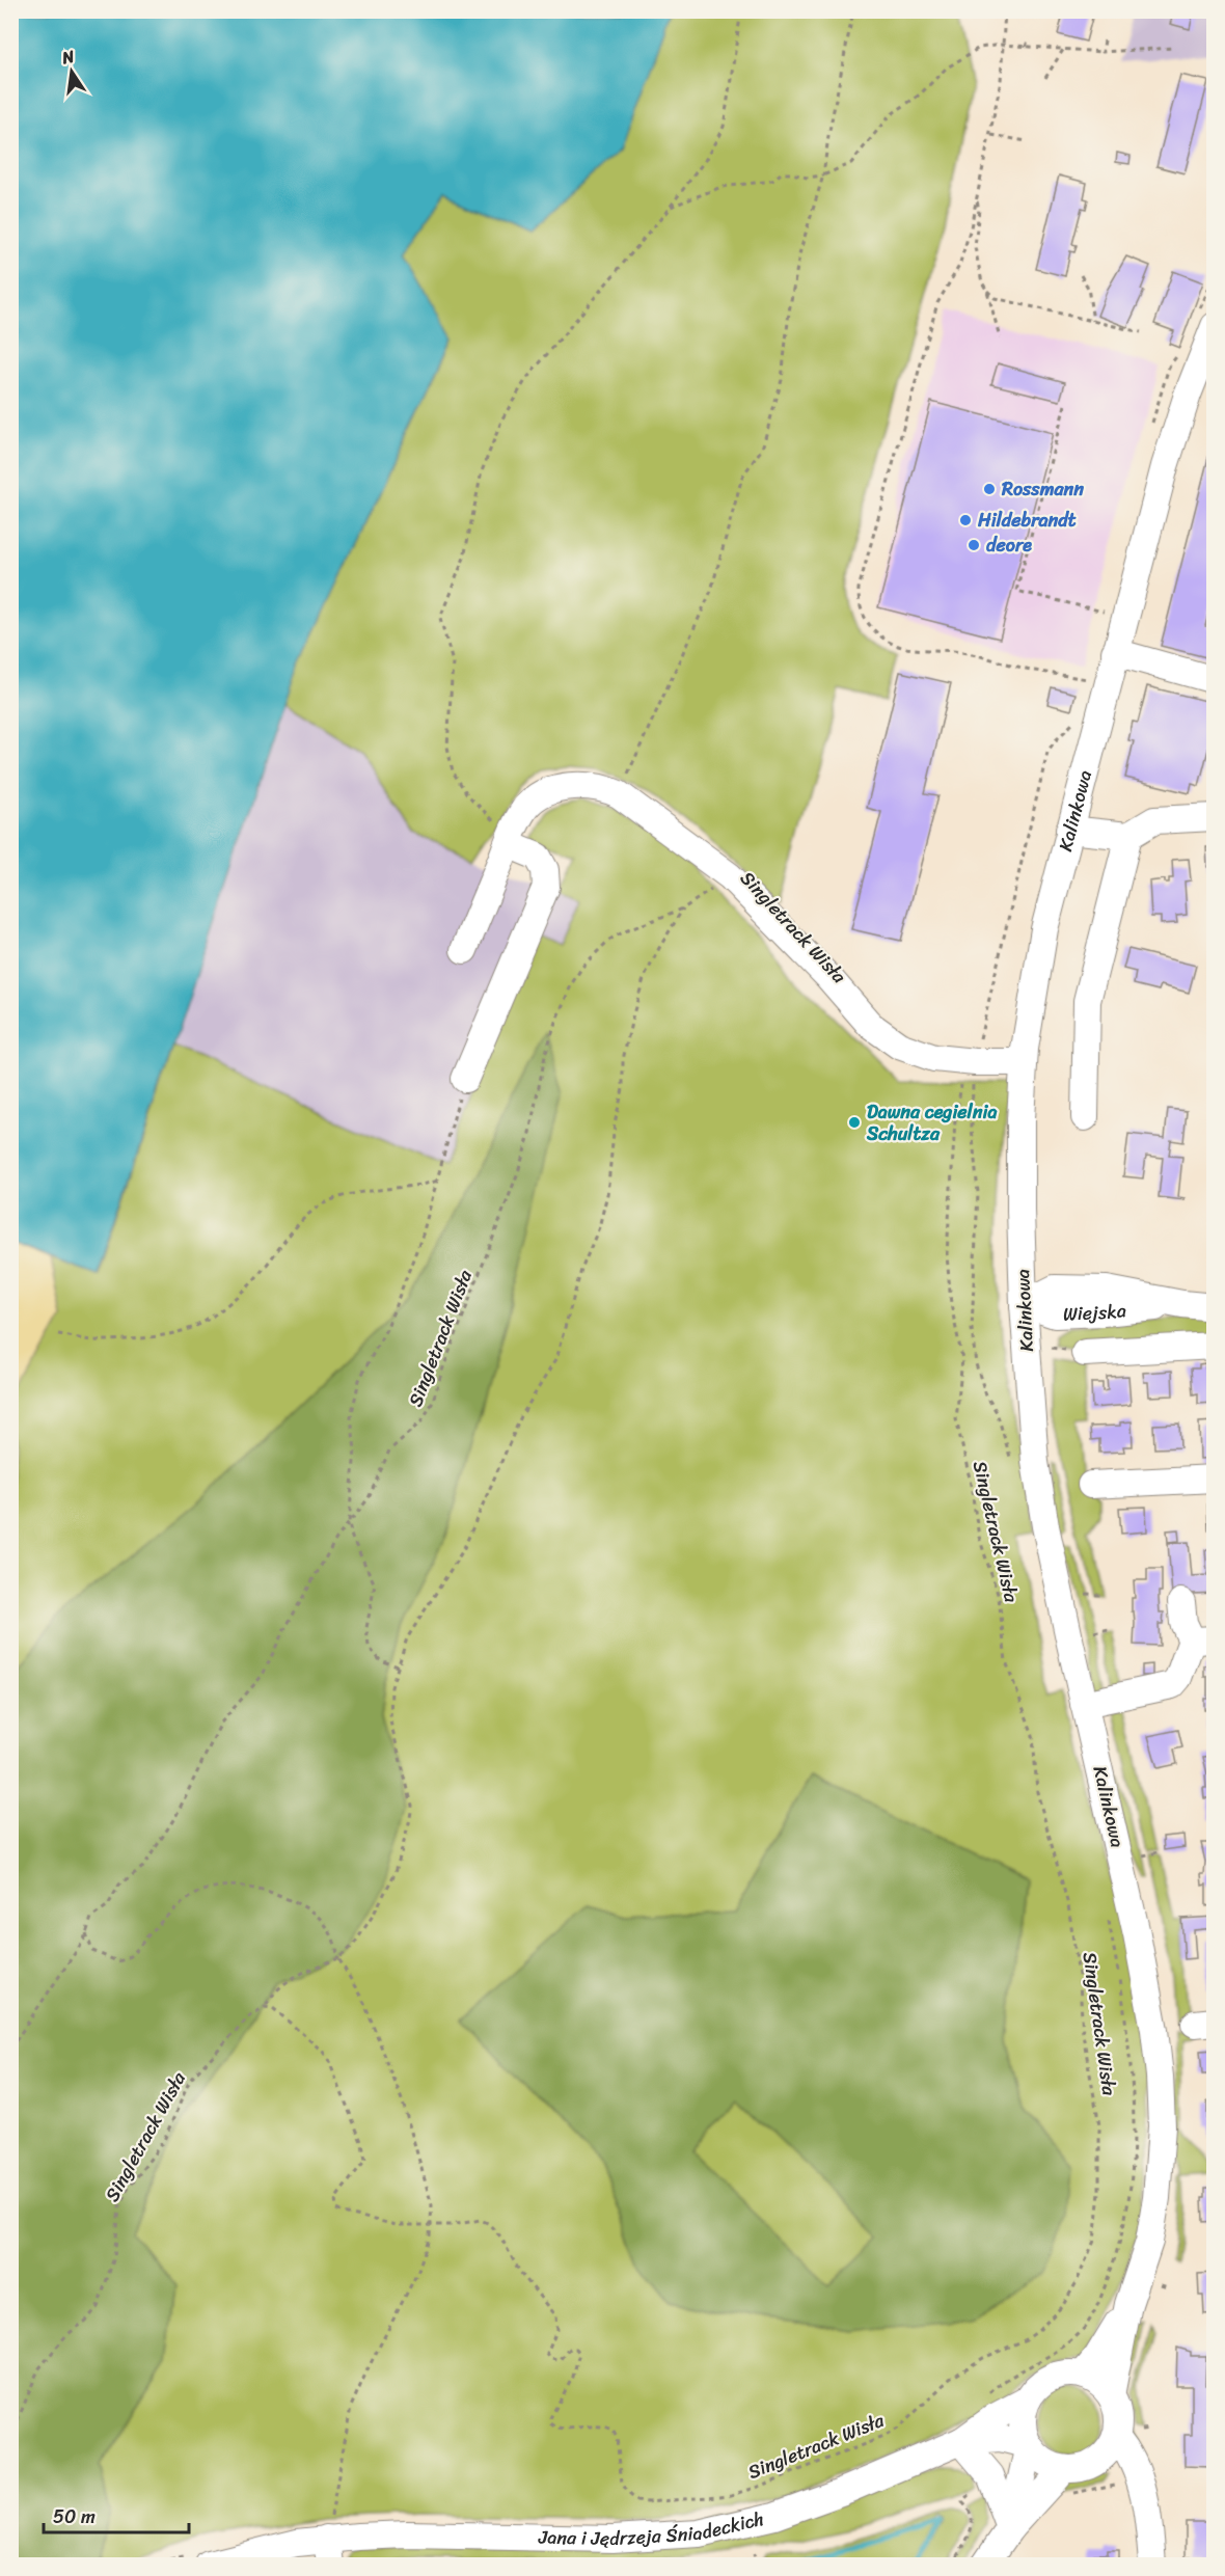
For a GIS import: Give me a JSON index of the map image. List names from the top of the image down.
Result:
{
  "streets": {
    "street": ["Kalinkowa", "Wiejska", "Jana i Jędrzeja Śniadeckich"],
    "path": ["Singletrack Wisła"]
  },
  "crossings": [
    ["Kalinkowa", "Wiejska"],
    ["Kalinkowa", "Jana i Jędrzeja Śniadeckich"]
  ],
  "places": [
    "Rossmann",
    "Hildebrandt",
    "deore",
    "Dawna cegielnia Schultza"
  ],
  "scale_bar": "50 m",
  "north": "top"
}
